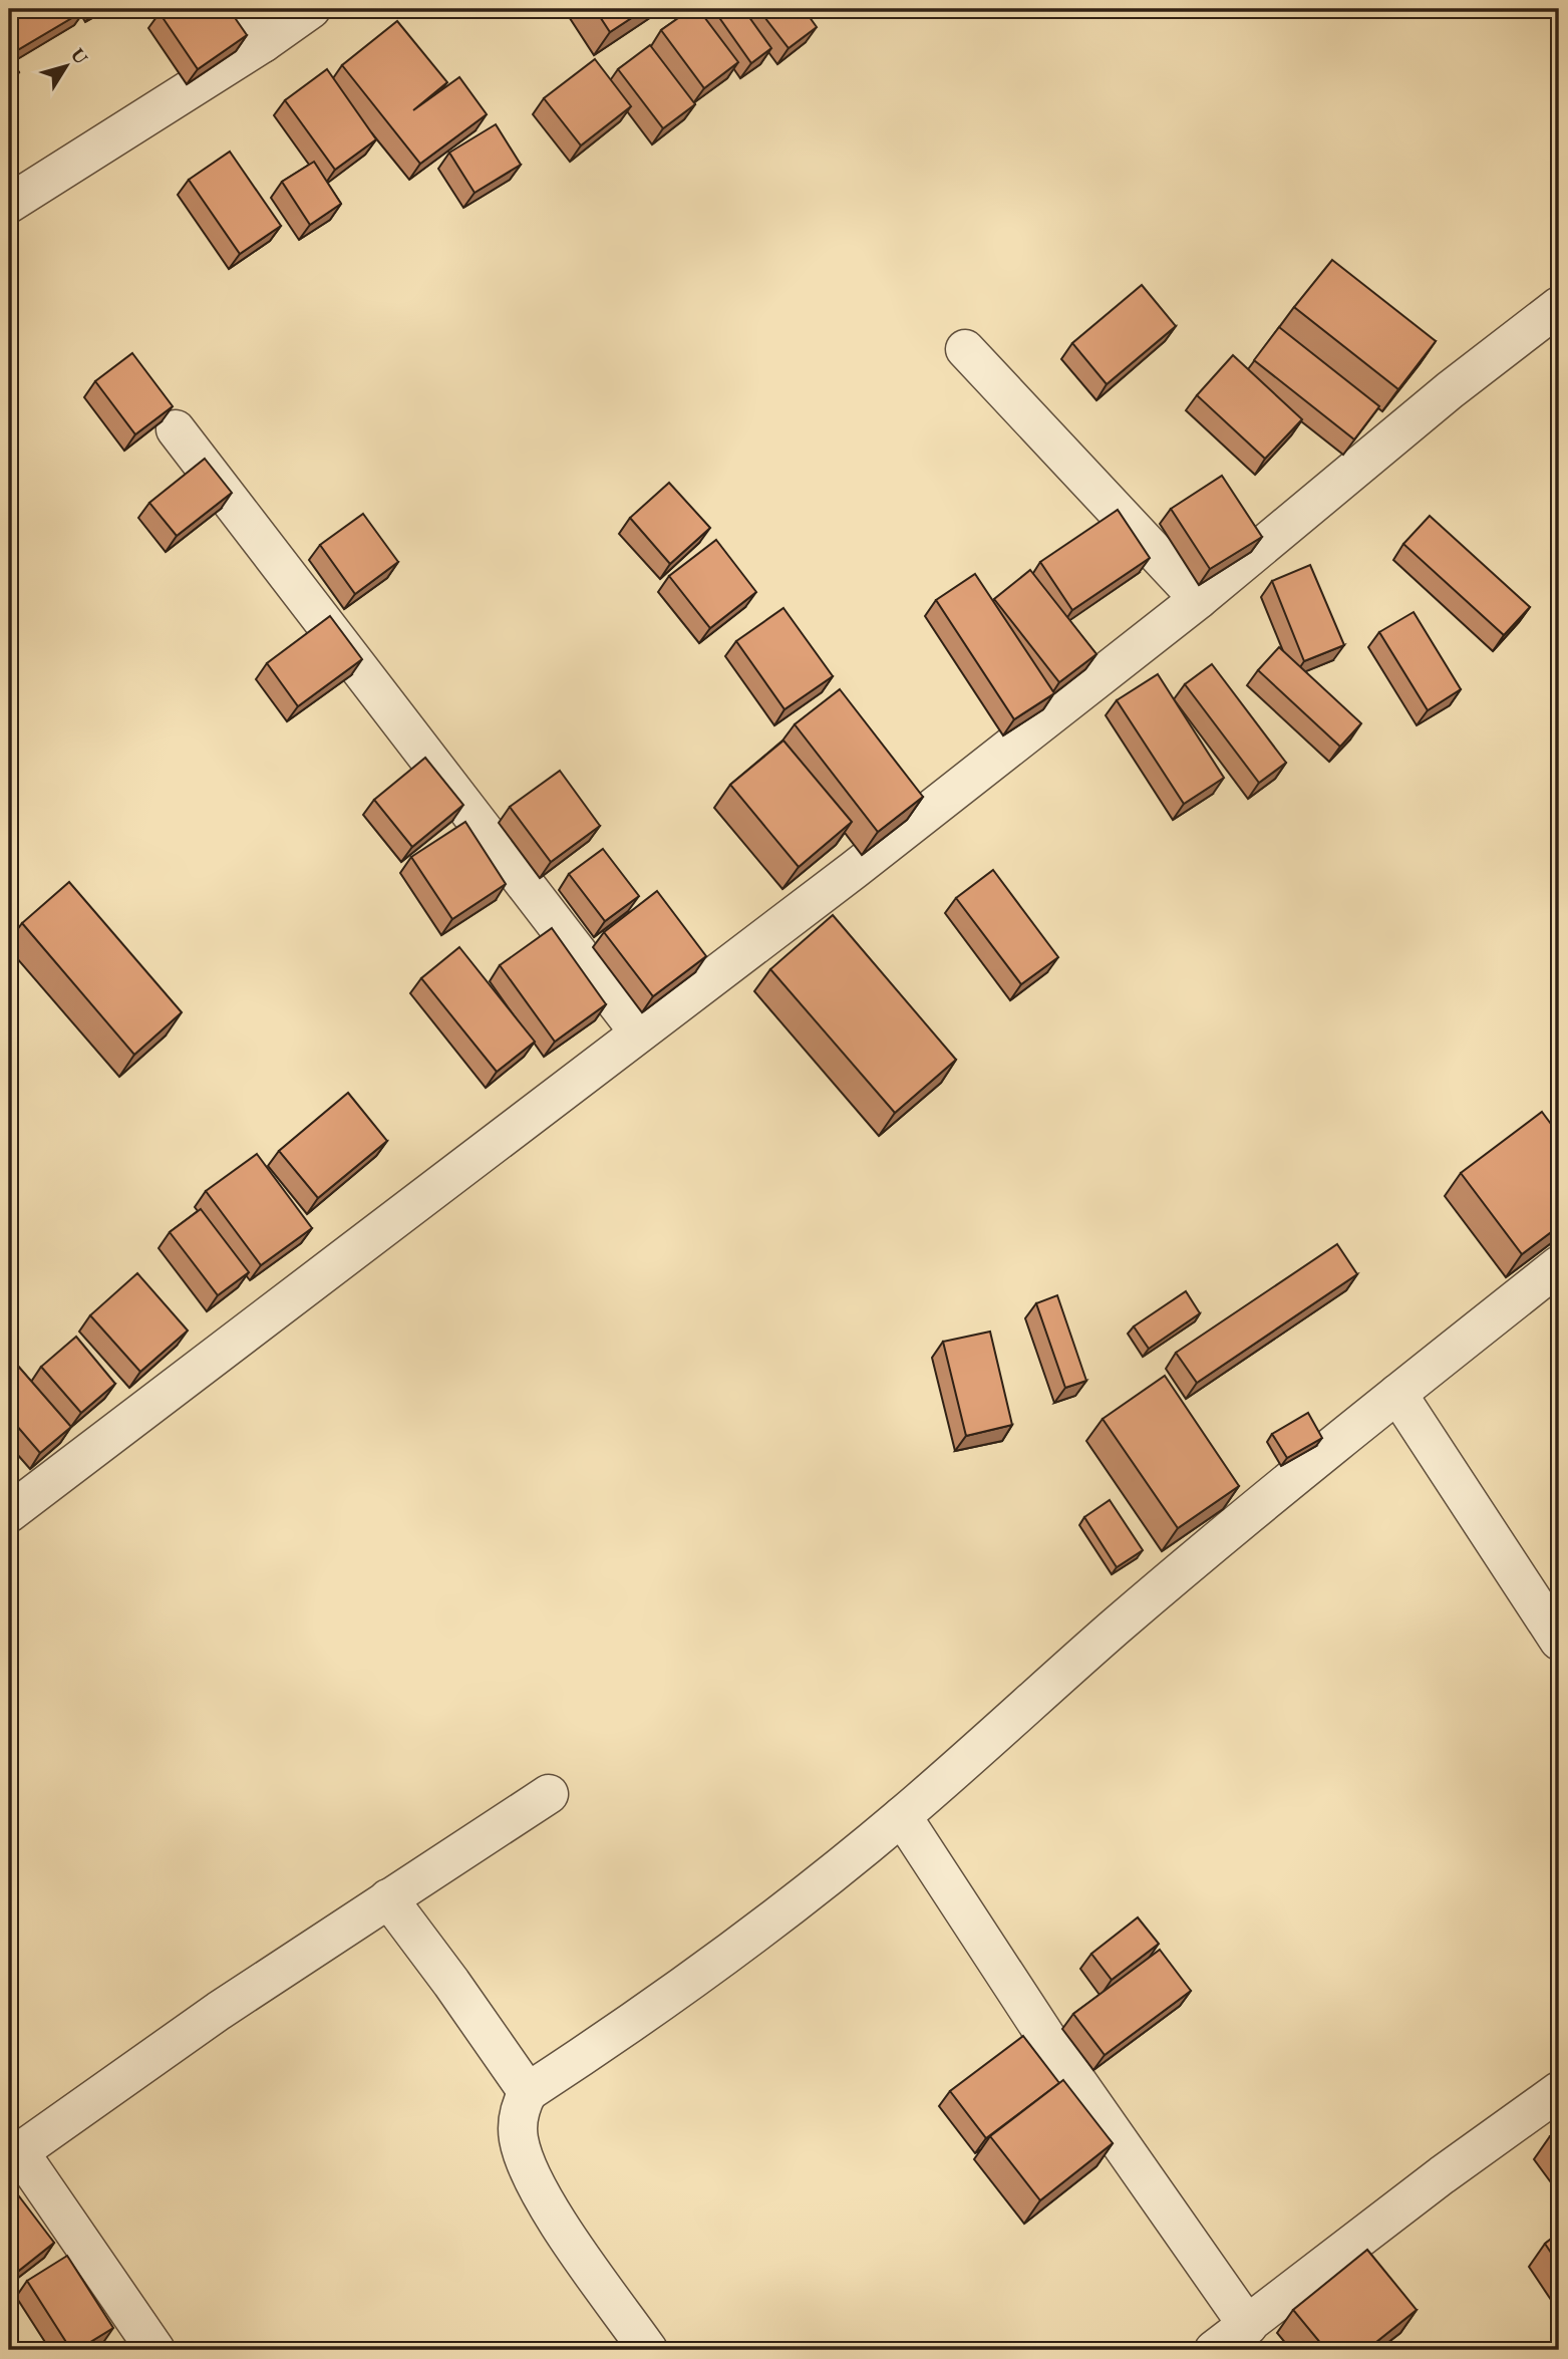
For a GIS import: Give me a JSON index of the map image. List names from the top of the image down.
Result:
{
  "north": "top right"
}
